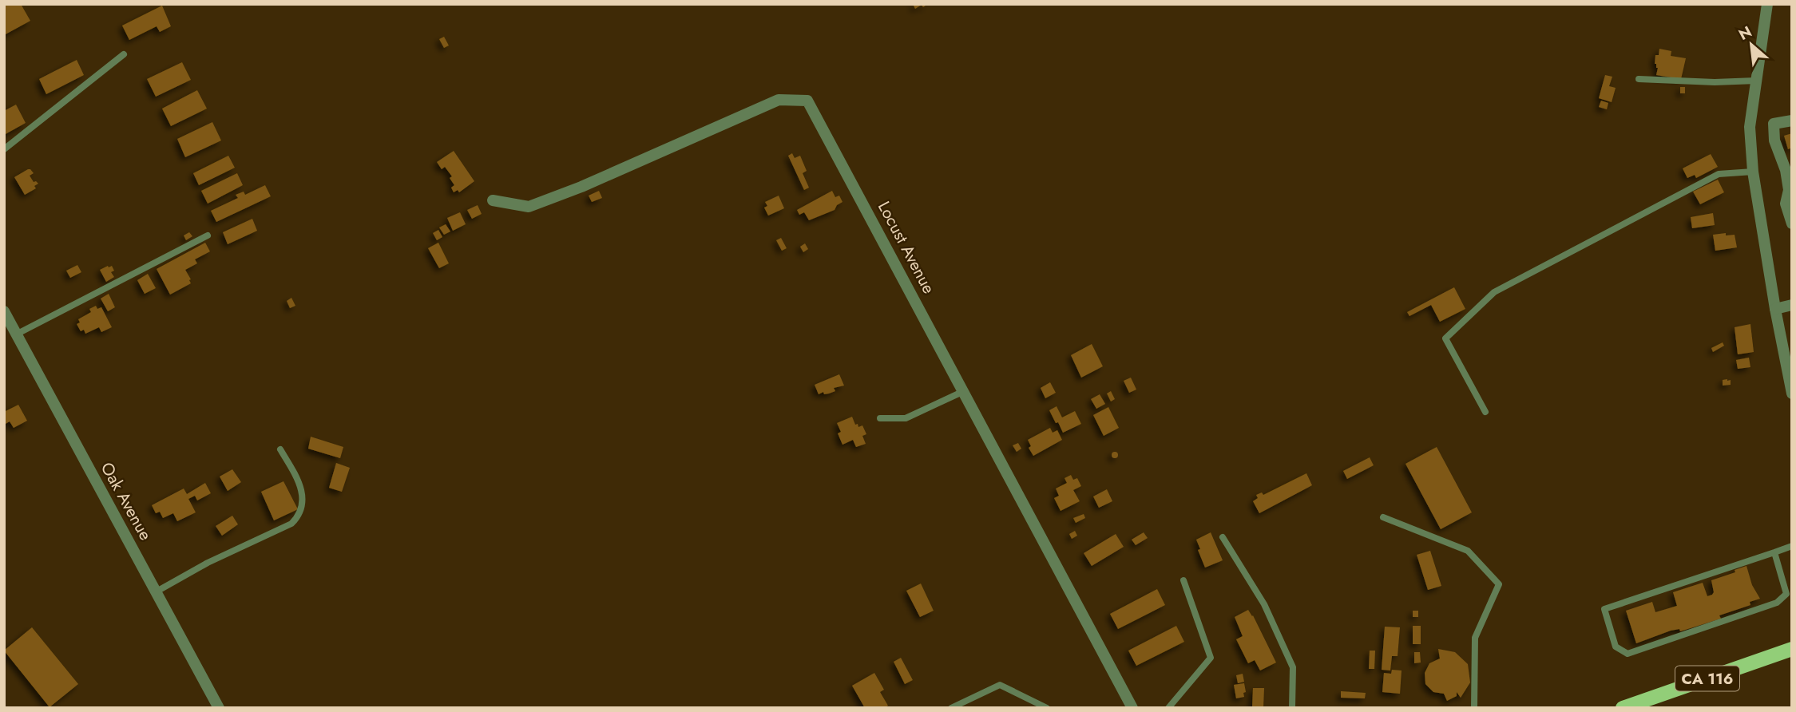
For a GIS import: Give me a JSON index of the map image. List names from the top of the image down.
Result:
{
  "streets": {
    "main road": ["CA 116"],
    "street": ["Locust Avenue", "Oak Avenue"]
  },
  "north": "top left"
}
